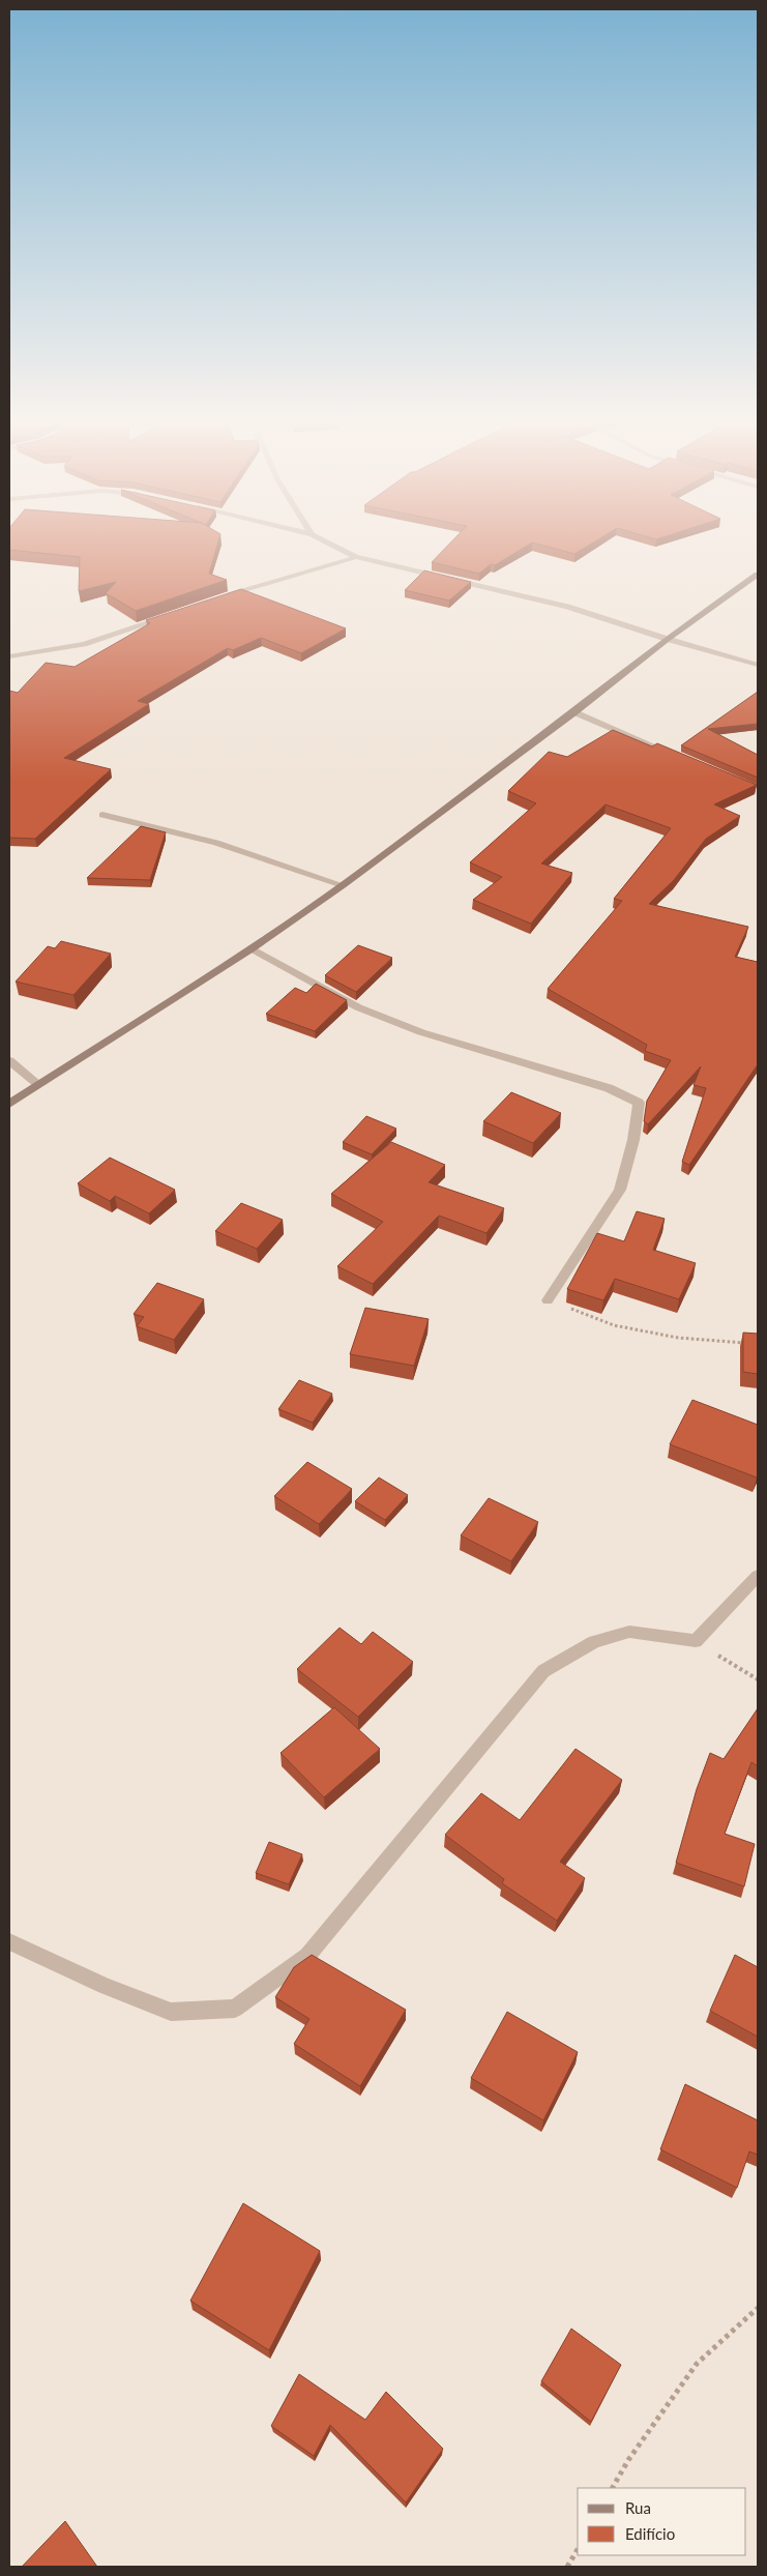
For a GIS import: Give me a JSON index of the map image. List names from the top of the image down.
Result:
{
  "legend": ["Rua", "Edifício"]
}
